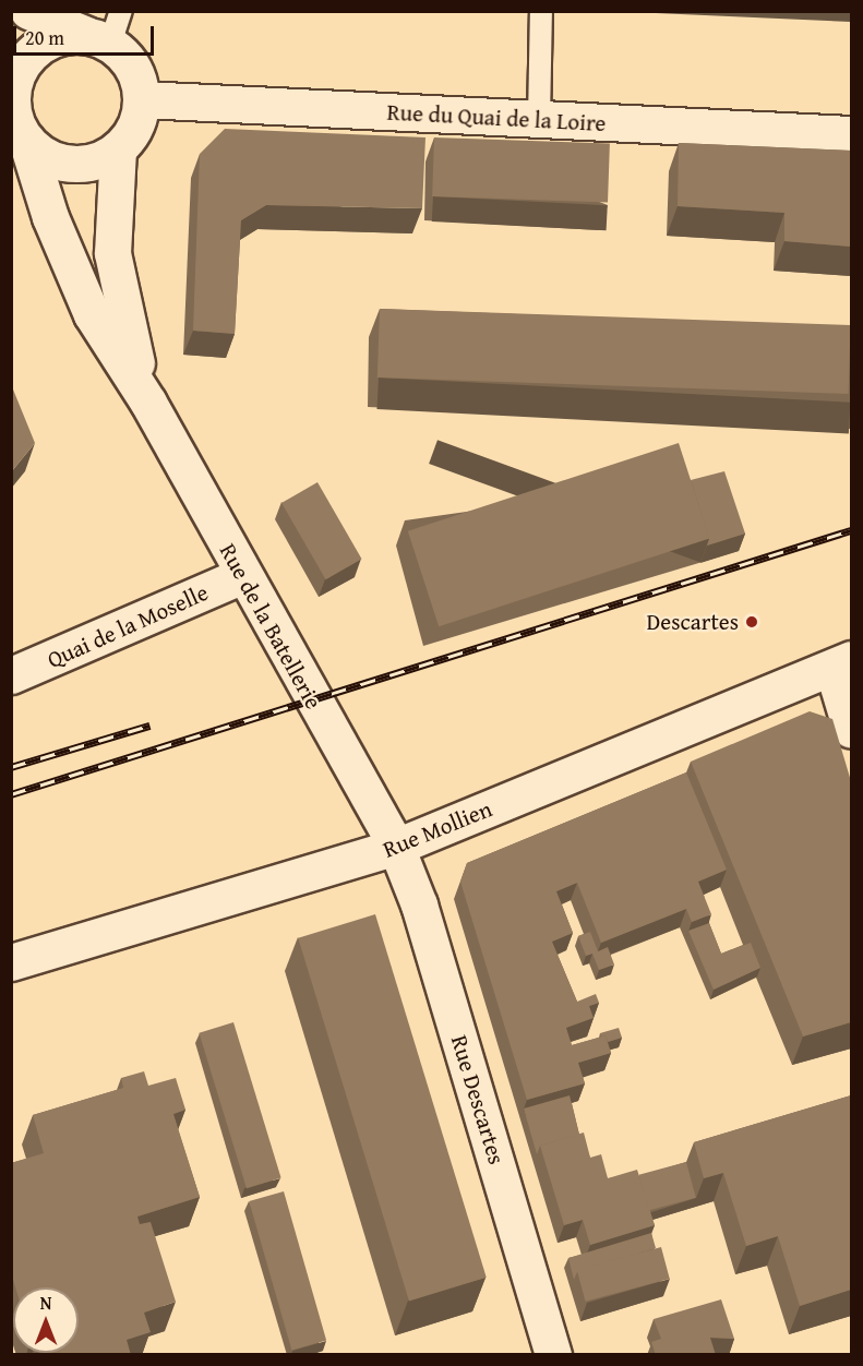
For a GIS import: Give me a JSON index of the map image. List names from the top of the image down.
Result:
{
  "streets": {
    "street": [
      "Rue du Quai de la Loire",
      "Quai de la Moselle",
      "Rue de la Batellerie",
      "Rue Mollien",
      "Rue Descartes"
    ]
  },
  "crossings": [
    ["Rue du Quai de la Loire", "Rue de la Batellerie"],
    ["Quai de la Moselle", "Rue de la Batellerie"],
    ["Rue de la Batellerie", "Rue Mollien"],
    ["Rue de la Batellerie", "Rue Descartes"],
    ["Rue Mollien", "Rue Descartes"]
  ],
  "places": ["Descartes"],
  "scale_bar": "20 m",
  "north": "top"
}
